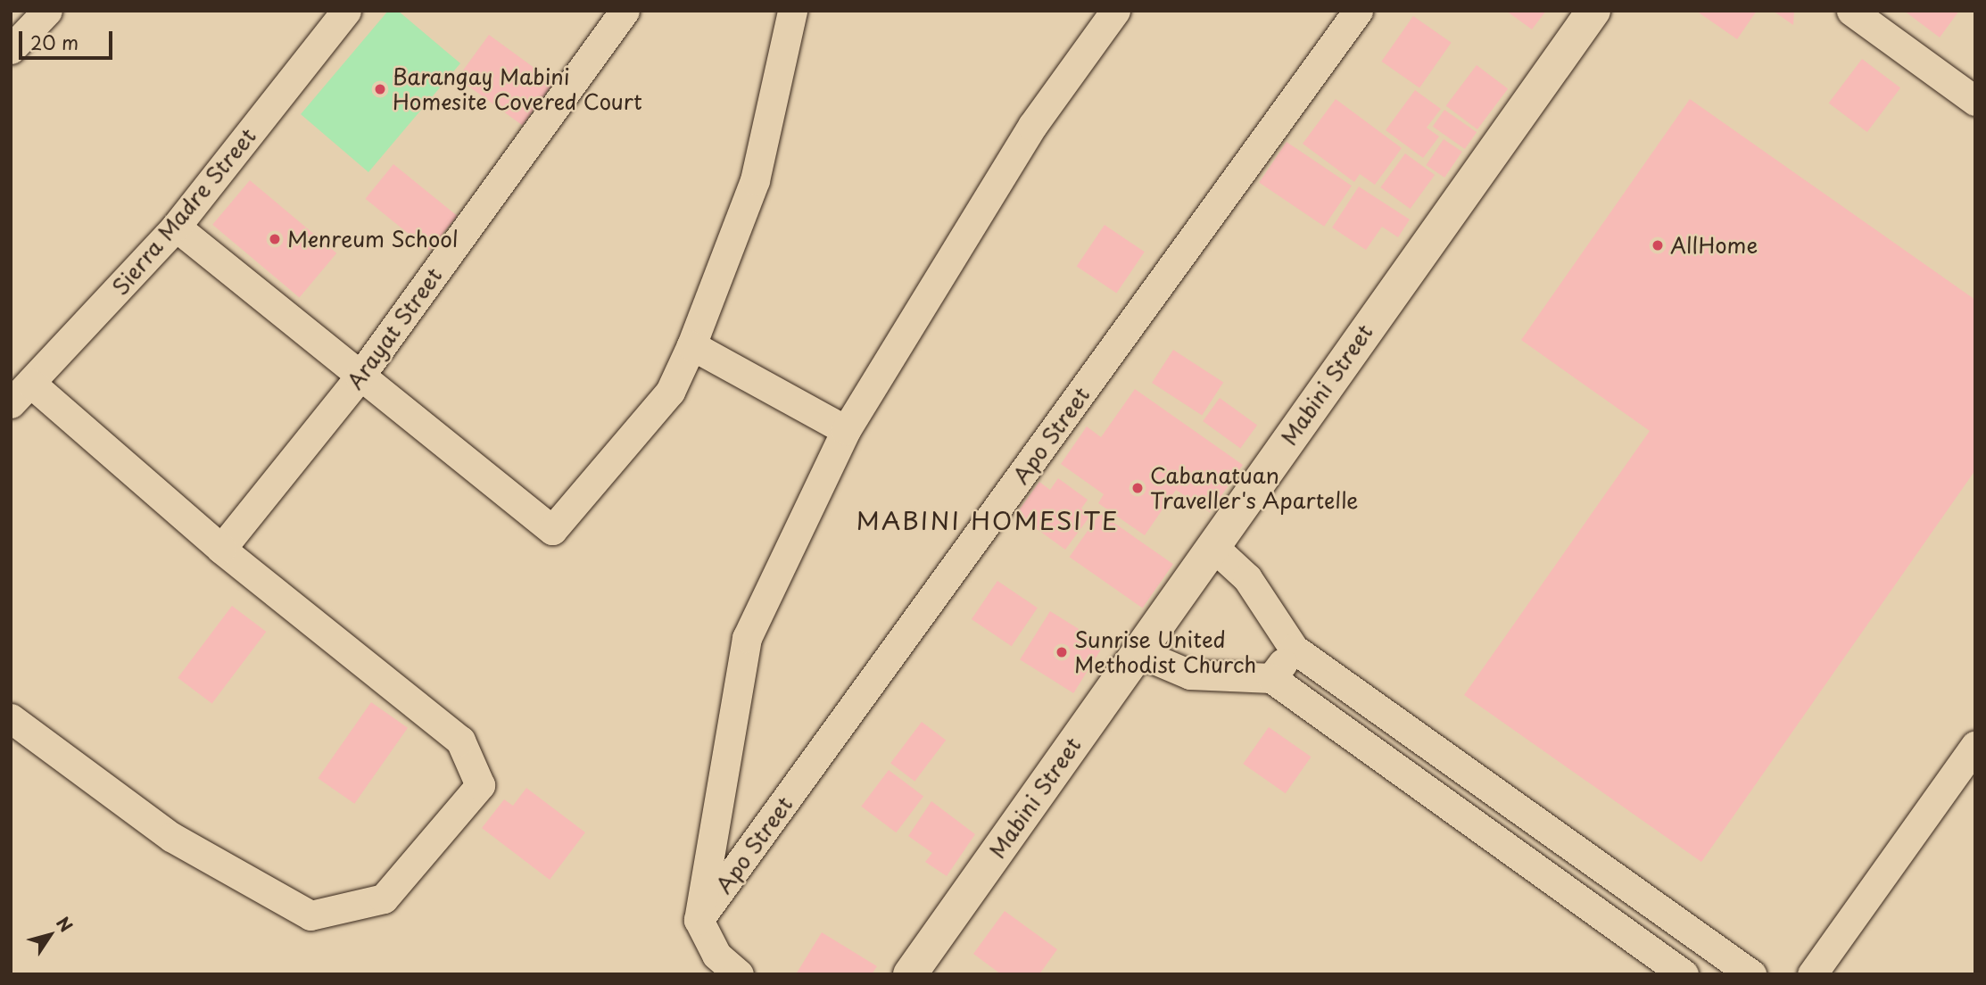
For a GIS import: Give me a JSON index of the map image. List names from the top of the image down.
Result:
{
  "streets": {
    "main road": ["Mabini Street"],
    "street": ["Sierra Madre Street", "Arayat Street", "Apo Street"]
  },
  "districts": ["MABINI HOMESITE"],
  "places": [
    "Barangay Mabini Homesite Covered Court",
    "Menreum School",
    "AllHome",
    "Cabanatuan Traveller's Apartelle",
    "Sunrise United Methodist Church"
  ],
  "scale_bar": "20 m",
  "north": "top right"
}
